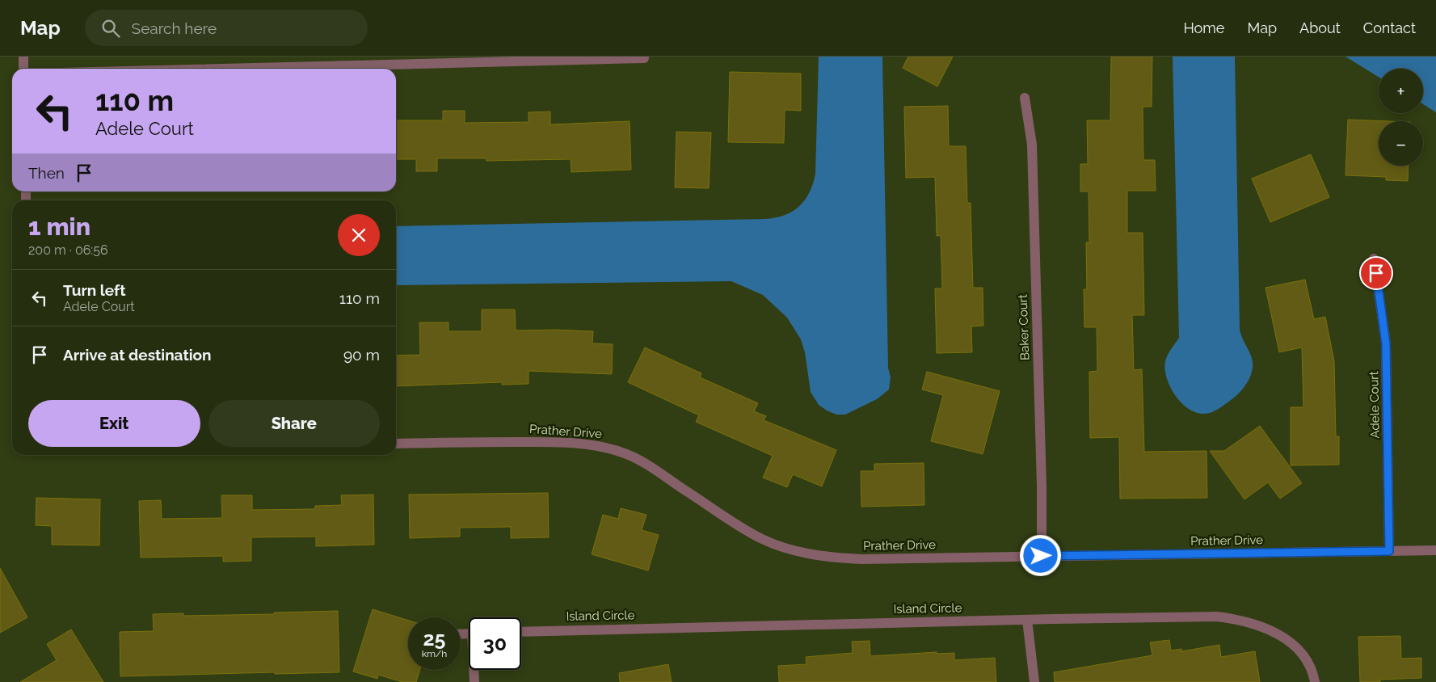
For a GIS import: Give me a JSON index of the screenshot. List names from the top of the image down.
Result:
{
  "streets": {
    "street": [
      "Baker Court",
      "Adele Court",
      "Prather Drive",
      "Island Circle"
    ]
  },
  "crossings": [
    ["Baker Court", "Prather Drive"],
    ["Adele Court", "Prather Drive"]
  ],
  "page": {
    "header": "Map",
    "search": "Search here",
    "nav": [
      "Home",
      "Map",
      "About",
      "Contact"
    ],
    "map_buttons": ["+", "−"],
    "turn": ["110 m", "Adele Court"],
    "then": "Then",
    "heading": ["1 min", "200 m · 06:56"],
    "list": [
      {
        "name": "Turn left",
        "note": "Adele Court",
        "value": "110 m"
      },
      {
        "name": "Arrive at destination",
        "value": "90 m"
      }
    ],
    "buttons": ["Exit", "Share"],
    "speed": "25 km/h",
    "limit": "30"
  }
}
